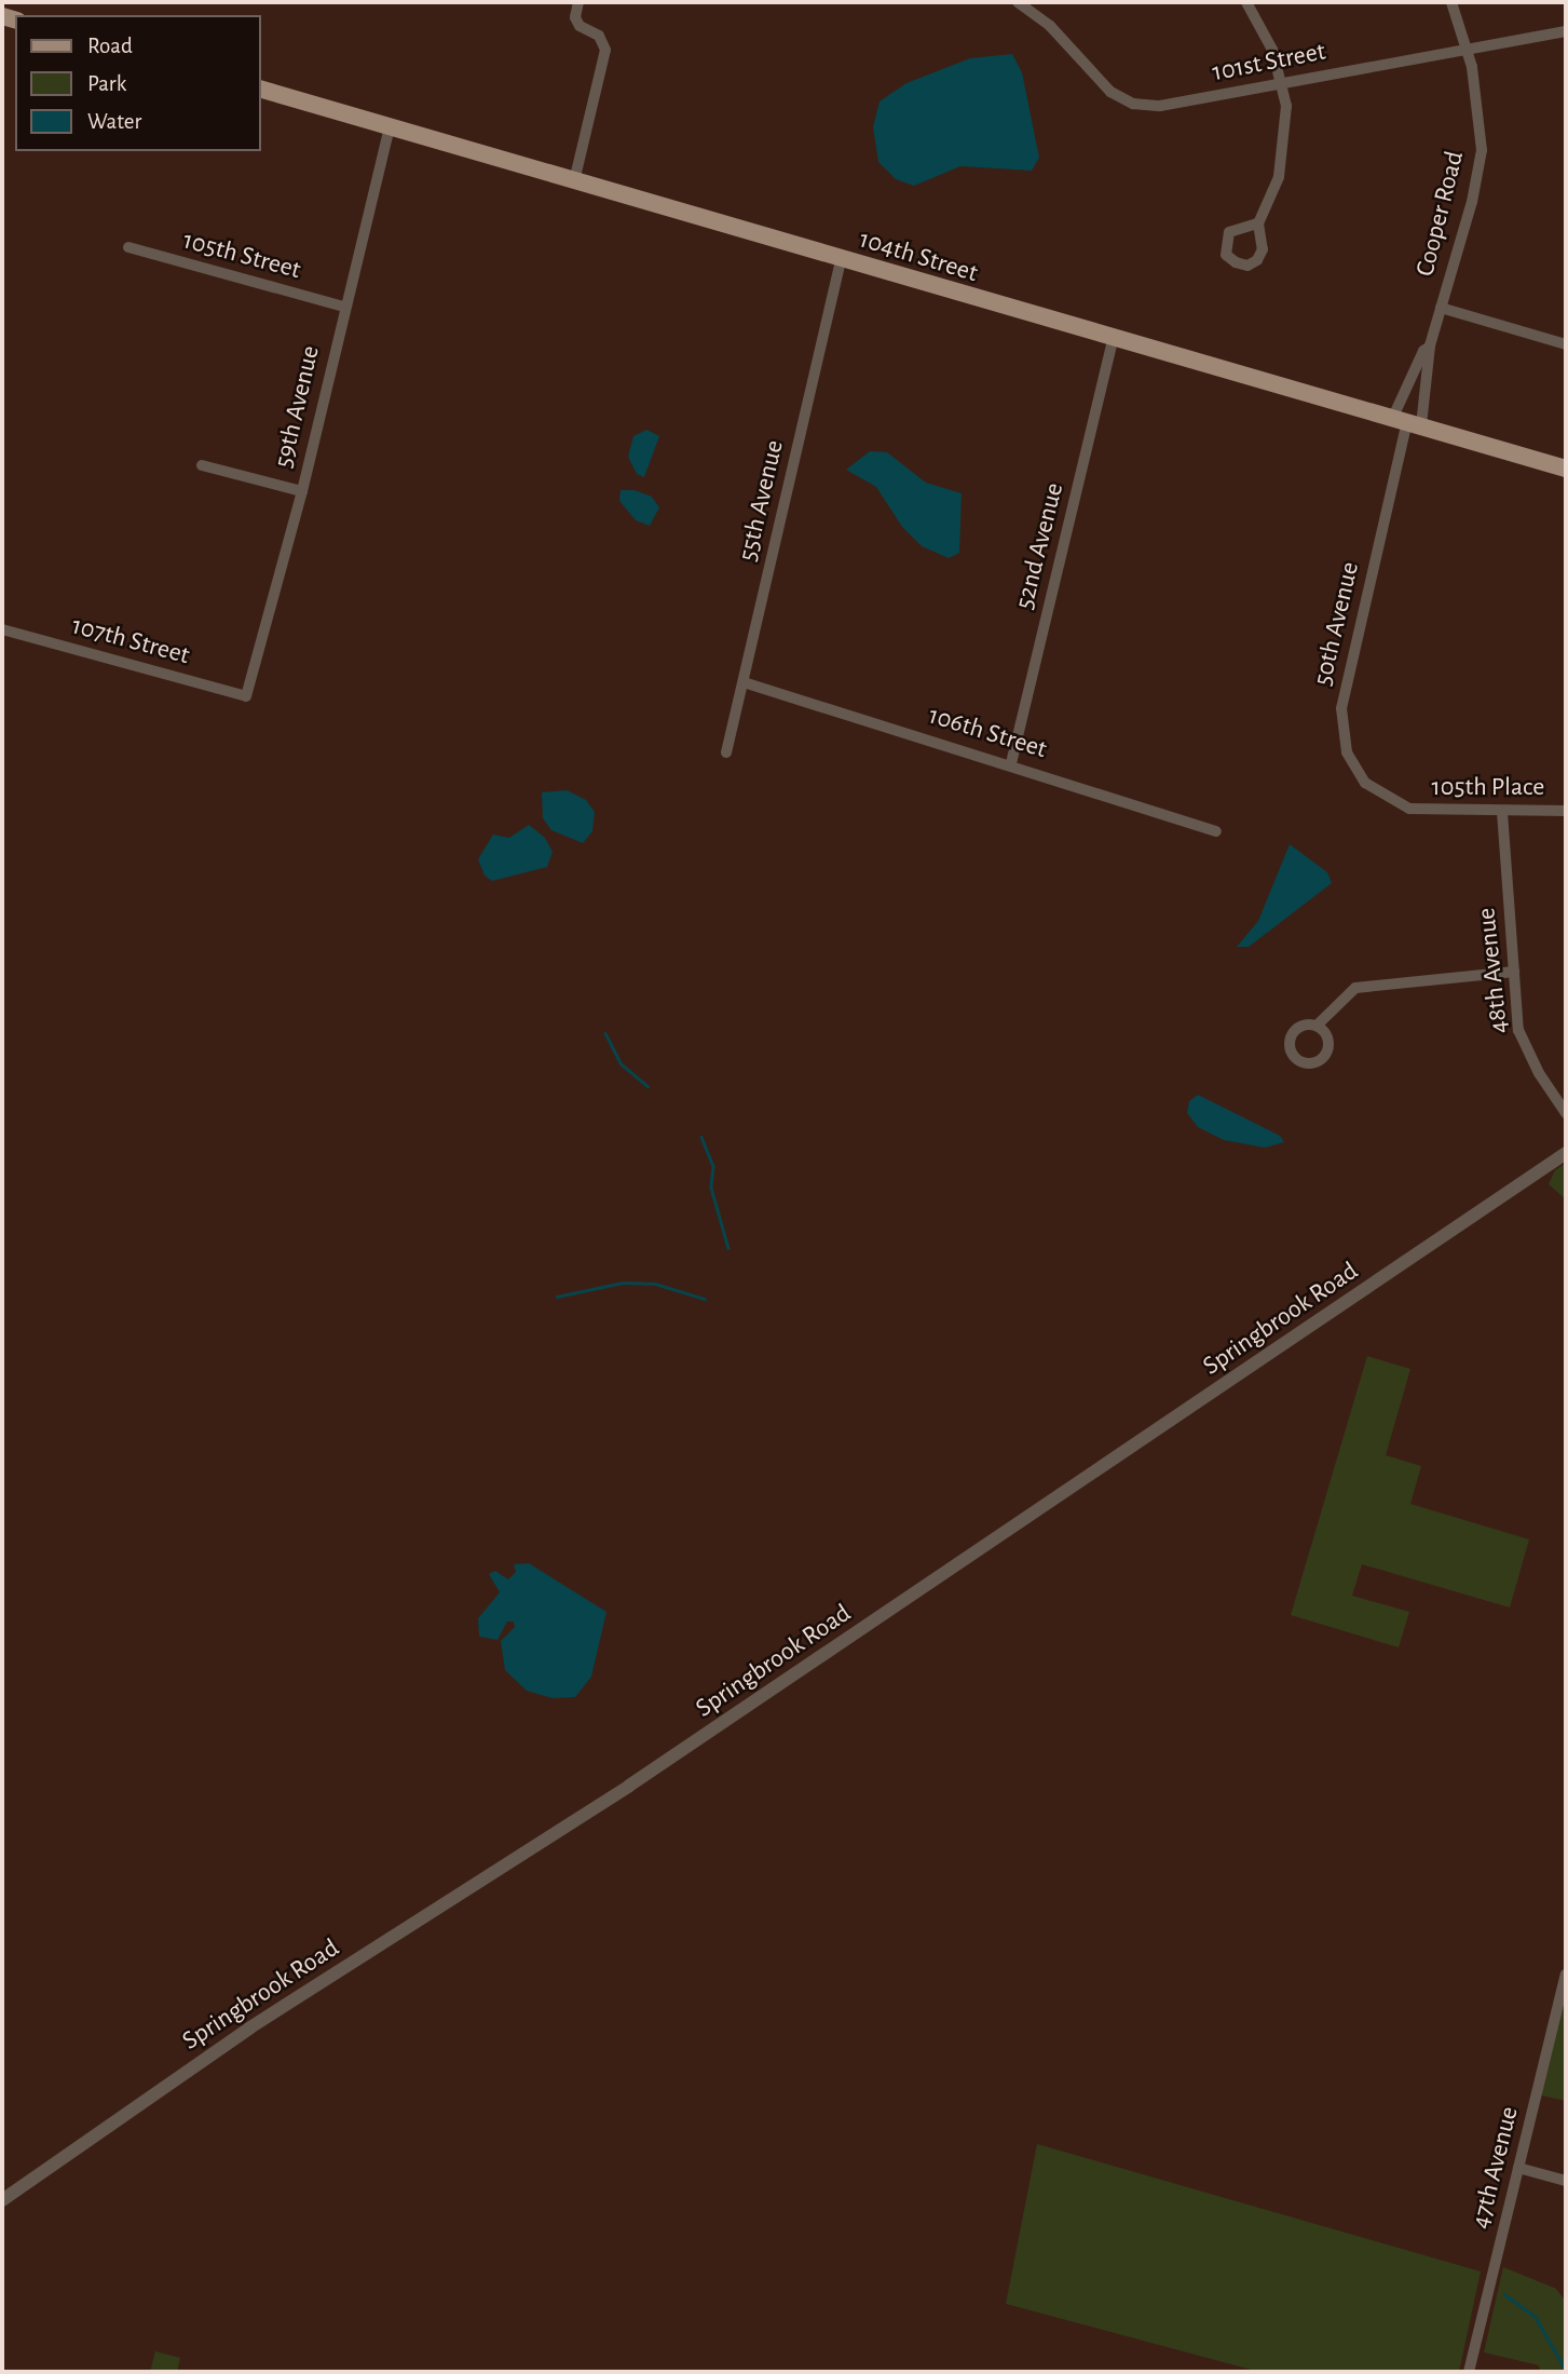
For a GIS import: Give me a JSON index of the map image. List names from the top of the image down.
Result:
{
  "streets": {
    "main road": ["104th Street"],
    "street": [
      "101st Street",
      "Cooper Road",
      "105th Street",
      "59th Avenue",
      "55th Avenue",
      "52nd Avenue",
      "50th Avenue",
      "107th Street",
      "106th Street",
      "105th Place",
      "48th Avenue",
      "Springbrook Road",
      "47th Avenue"
    ]
  },
  "crossings": [
    ["101st Street", "Cooper Road"],
    ["Cooper Road", "104th Street"],
    ["Cooper Road", "50th Avenue"],
    ["105th Street", "59th Avenue"],
    ["104th Street", "59th Avenue"],
    ["104th Street", "55th Avenue"],
    ["104th Street", "52nd Avenue"],
    ["104th Street", "50th Avenue"],
    ["59th Avenue", "107th Street"],
    ["55th Avenue", "106th Street"],
    ["52nd Avenue", "106th Street"],
    ["50th Avenue", "105th Place"],
    ["105th Place", "48th Avenue"]
  ],
  "legend": ["Road", "Park", "Water"]
}
